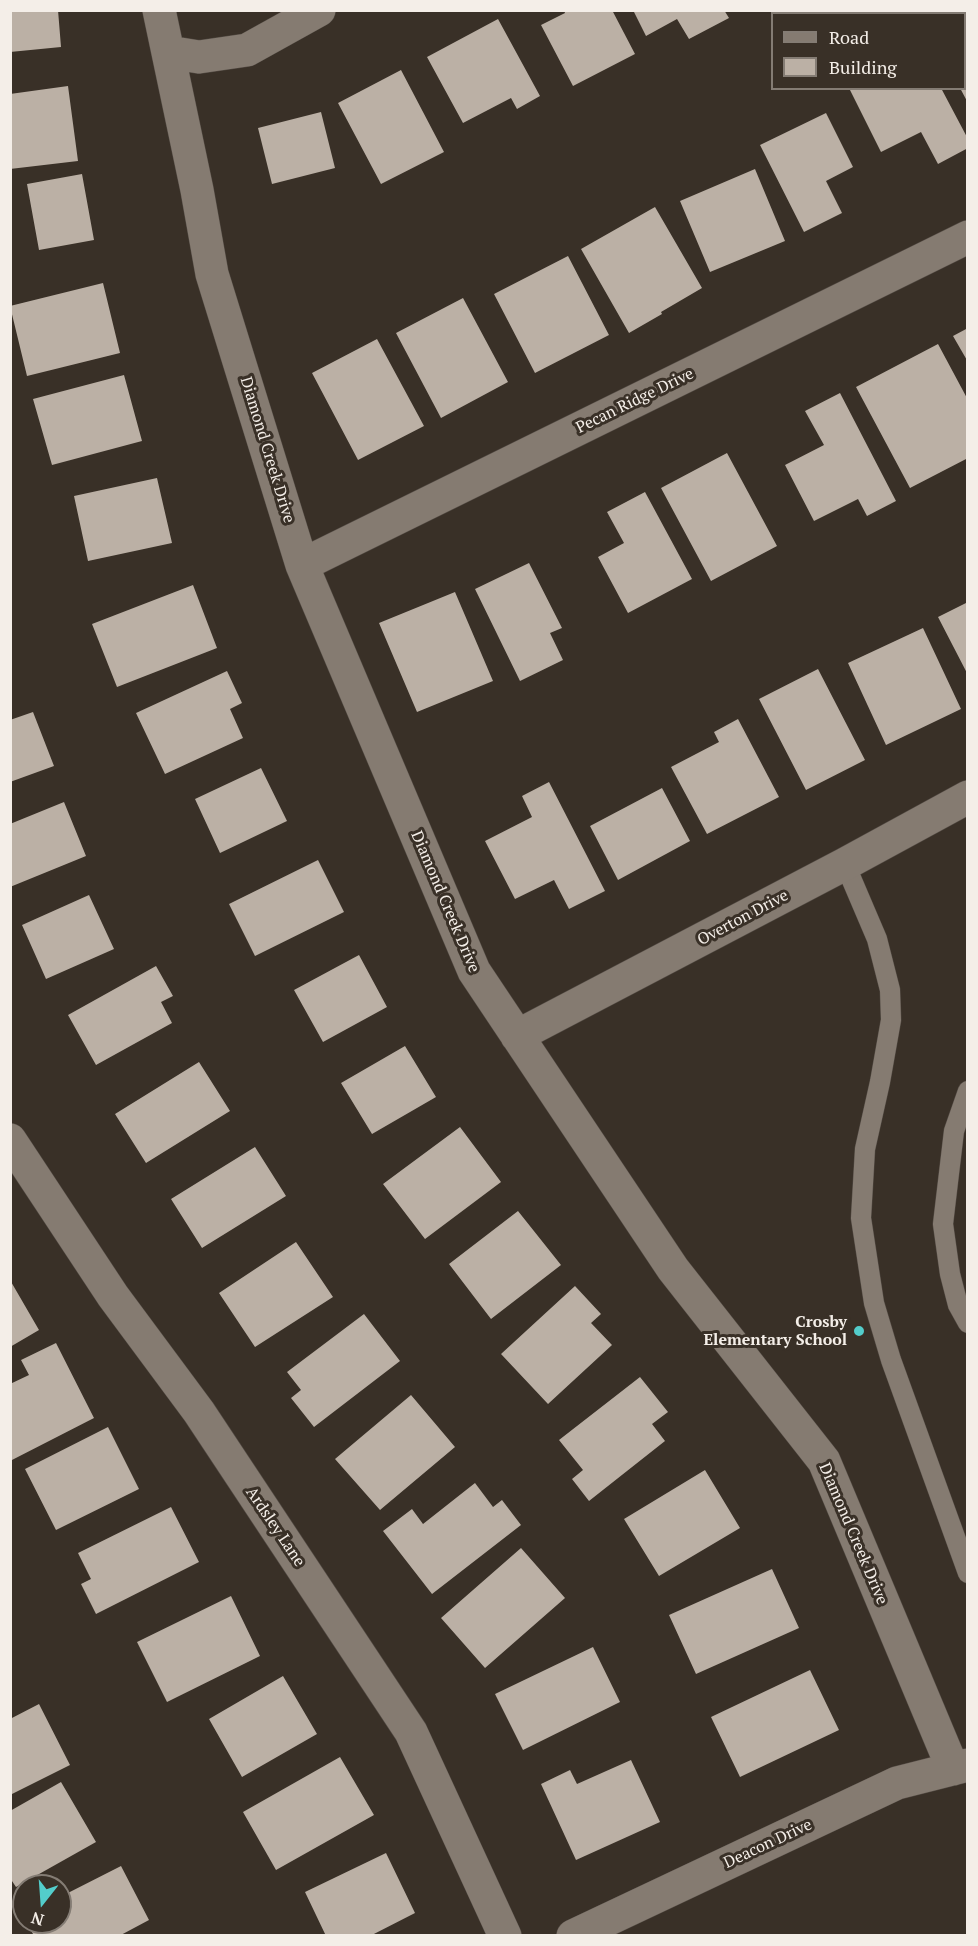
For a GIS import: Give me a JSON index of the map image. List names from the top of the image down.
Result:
{
  "streets": {
    "street": [
      "Pecan Ridge Drive",
      "Diamond Creek Drive",
      "Overton Drive",
      "Ardsley Lane",
      "Deacon Drive"
    ]
  },
  "crossings": [
    ["Pecan Ridge Drive", "Diamond Creek Drive"],
    ["Diamond Creek Drive", "Overton Drive"],
    ["Diamond Creek Drive", "Deacon Drive"]
  ],
  "places": ["Crosby Elementary School"],
  "legend": ["Road", "Building"],
  "north": "bottom"
}
